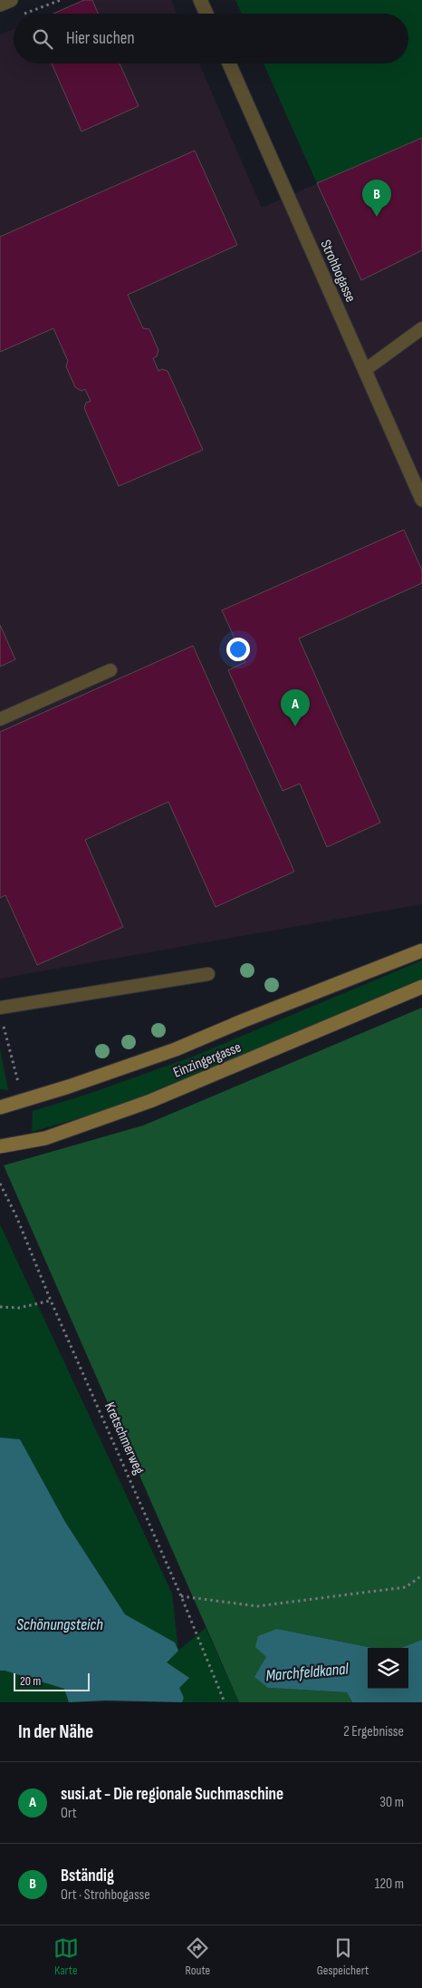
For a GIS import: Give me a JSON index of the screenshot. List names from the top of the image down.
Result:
{
  "streets": {
    "main road": ["Einzingergasse"],
    "street": ["Strohbogasse"],
    "path": ["Kretschmerweg"]
  },
  "water": ["Schönungsteich", "Marchfeldkanal"],
  "scale_bar": "20 m",
  "page": {
    "search": "Hier suchen",
    "pins": ["B", "A"],
    "scale": "20 m",
    "heading": ["In der Nähe", "2 Ergebnisse"],
    "list": [
      {
        "mark": "A",
        "name": "susi.at - Die regionale Suchmaschine",
        "note": "Ort",
        "value": "30 m"
      },
      {
        "mark": "B",
        "name": "Bständig",
        "note": "Ort · Strohbogasse",
        "value": "120 m"
      }
    ],
    "nav": ["Karte", "Route", "Gespeichert"]
  }
}
